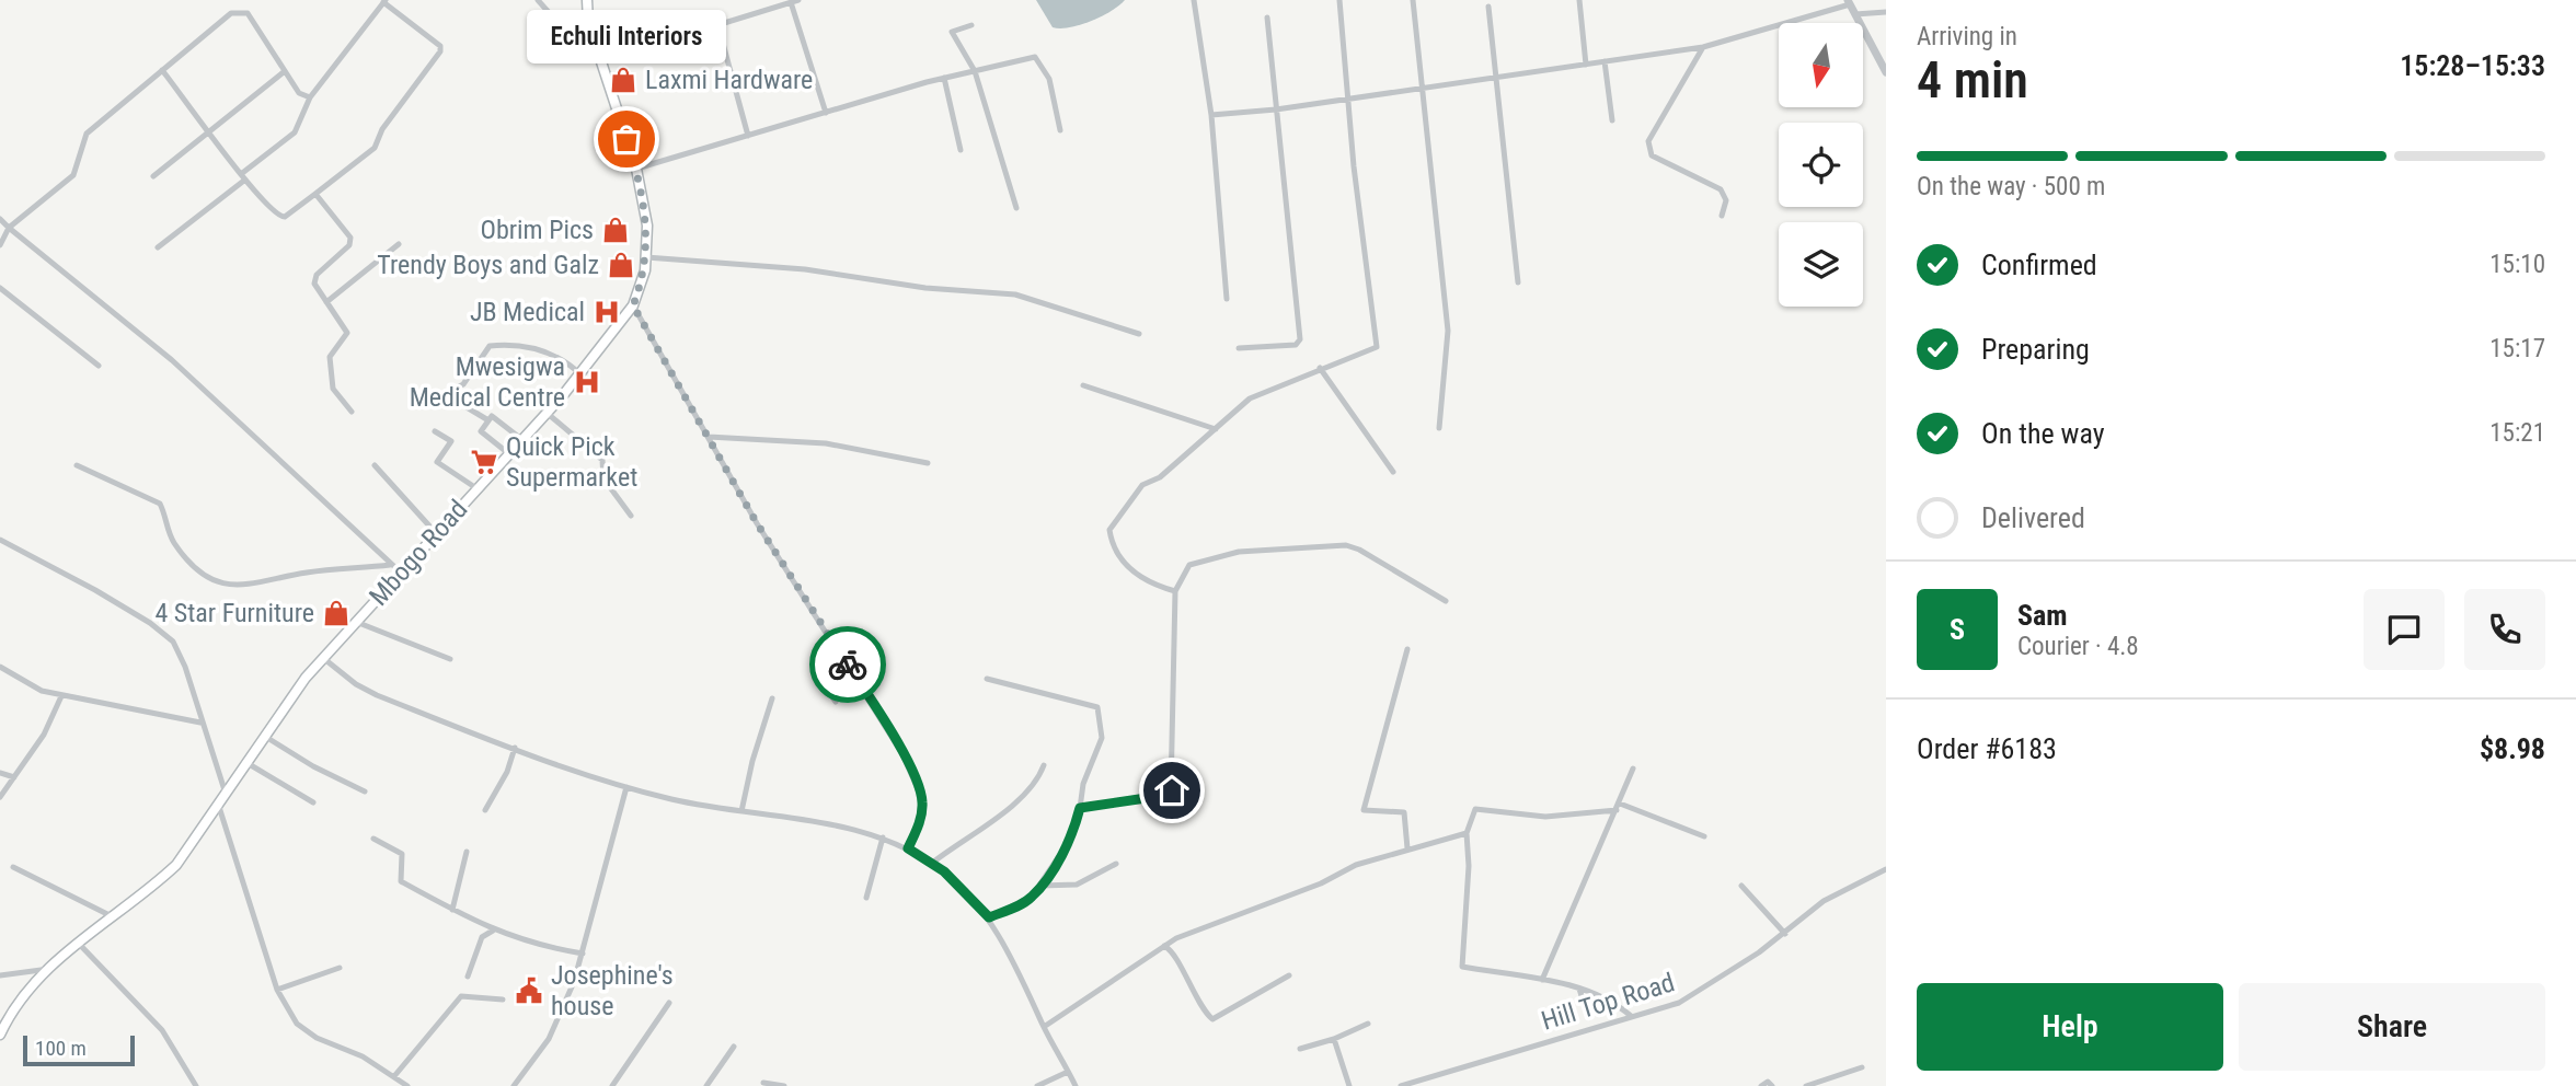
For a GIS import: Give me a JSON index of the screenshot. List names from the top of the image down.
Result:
{
  "streets": {
    "main road": ["Mbogo Road"],
    "street": ["Hill Top Road"]
  },
  "places": {
    "shop": [
      "Laxmi Hardware",
      "Obrim Pics",
      "Trendy Boys and Galz",
      "4 Star Furniture"
    ],
    "other": ["Echuli Interiors"],
    "hospital": ["JB Medical", "Mwesigwa Medical Centre"],
    "supermarket": ["Quick Pick Supermarket"],
    "public building": ["Josephine's house"]
  },
  "scale_bar": "100 m",
  "north": "bottom",
  "page": {
    "heading": ["4 min", "Arriving in", "15:28–15:33"],
    "panel": [
      "Sam",
      "Courier · 4.8",
      "Order #6183",
      "$8.98"
    ],
    "bubble": "Echuli Interiors",
    "bar": "On the way · 500 m",
    "list": [
      ["Confirmed", "15:10"],
      ["Preparing", "15:17"],
      ["On the way", "15:21"],
      "Delivered"
    ],
    "round": "S",
    "buttons": ["Help", "Share"],
    "scale": "100 m"
  }
}
